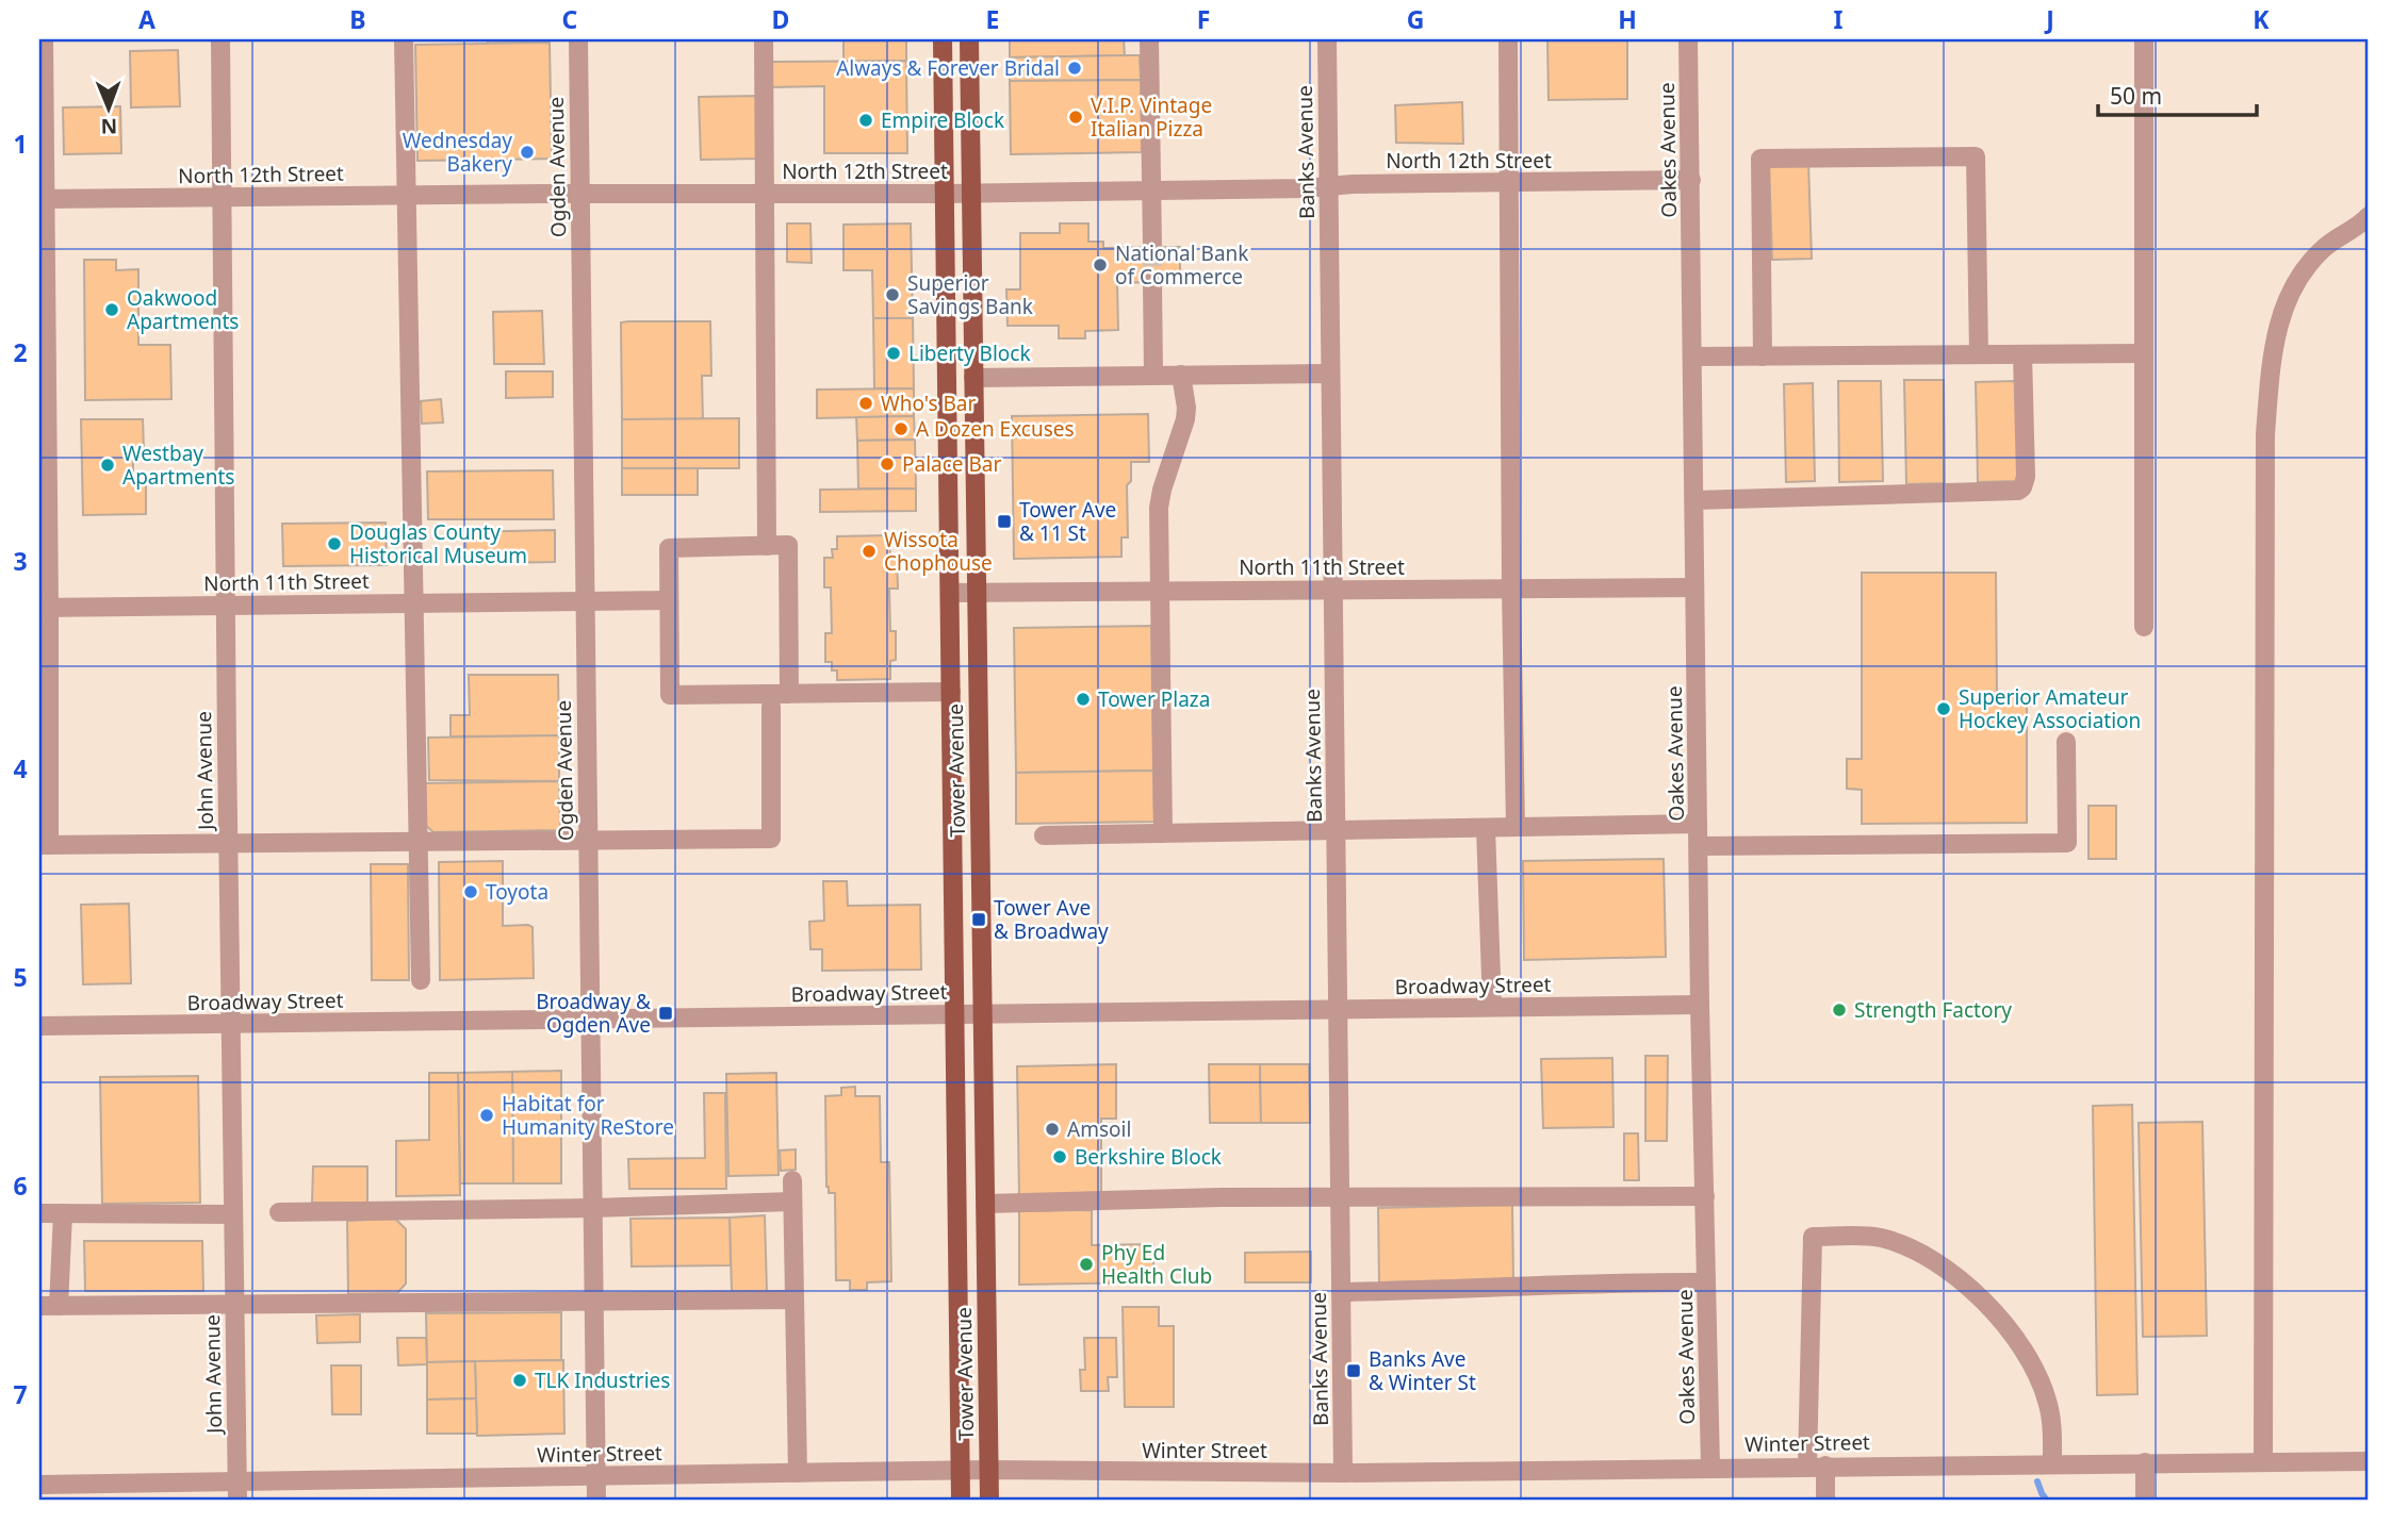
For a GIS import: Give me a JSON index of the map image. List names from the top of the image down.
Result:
{
  "streets": {
    "main road": ["Tower Avenue"],
    "street": [
      "Oakes Avenue",
      "Banks Avenue",
      "North 12th Street",
      "Ogden Avenue",
      "North 11th Street",
      "John Avenue",
      "Broadway Street",
      "Winter Street"
    ]
  },
  "crossings": [
    ["Oakes Avenue", "North 12th Street"],
    ["Oakes Avenue", "North 11th Street"],
    ["Oakes Avenue", "Broadway Street"],
    ["Oakes Avenue", "Winter Street"],
    ["Banks Avenue", "North 12th Street"],
    ["Banks Avenue", "North 11th Street"],
    ["Banks Avenue", "Broadway Street"],
    ["Banks Avenue", "Winter Street"],
    ["North 12th Street", "Ogden Avenue"],
    ["North 12th Street", "John Avenue"],
    ["North 12th Street", "Tower Avenue"],
    ["Ogden Avenue", "North 11th Street"],
    ["Ogden Avenue", "Broadway Street"],
    ["Ogden Avenue", "Winter Street"],
    ["North 11th Street", "John Avenue"],
    ["North 11th Street", "Tower Avenue"],
    ["John Avenue", "Broadway Street"],
    ["John Avenue", "Winter Street"],
    ["Tower Avenue", "Broadway Street"],
    ["Tower Avenue", "Winter Street"]
  ],
  "places": {
    "other": [
      "Always & Forever Bridal",
      "V.I.P. Vintage Italian Pizza",
      "Empire Block",
      "Wednesday Bakery",
      "National Bank of Commerce",
      "Superior Savings Bank",
      "Oakwood Apartments",
      "Liberty Block",
      "Who's Bar",
      "A Dozen Excuses",
      "Palace Bar",
      "Westbay Apartments",
      "Douglas County Historical Museum",
      "Wissota Chophouse",
      "Tower Plaza",
      "Superior Amateur Hockey Association",
      "Toyota",
      "Strength Factory",
      "Habitat for Humanity ReStore",
      "Amsoil",
      "Berkshire Block",
      "Phy Ed Health Club",
      "TLK Industries"
    ],
    "transit": [
      "Tower Ave & 11 St",
      "Tower Ave & Broadway",
      "Broadway & Ogden Ave",
      "Banks Ave & Winter St"
    ]
  },
  "scale_bar": "50 m",
  "north": "bottom",
  "grid": {
    "columns": [
      "A",
      "B",
      "C",
      "D",
      "E",
      "F",
      "G",
      "H",
      "I",
      "J",
      "K"
    ],
    "rows": [
      "1",
      "2",
      "3",
      "4",
      "5",
      "6",
      "7"
    ]
  }
}
